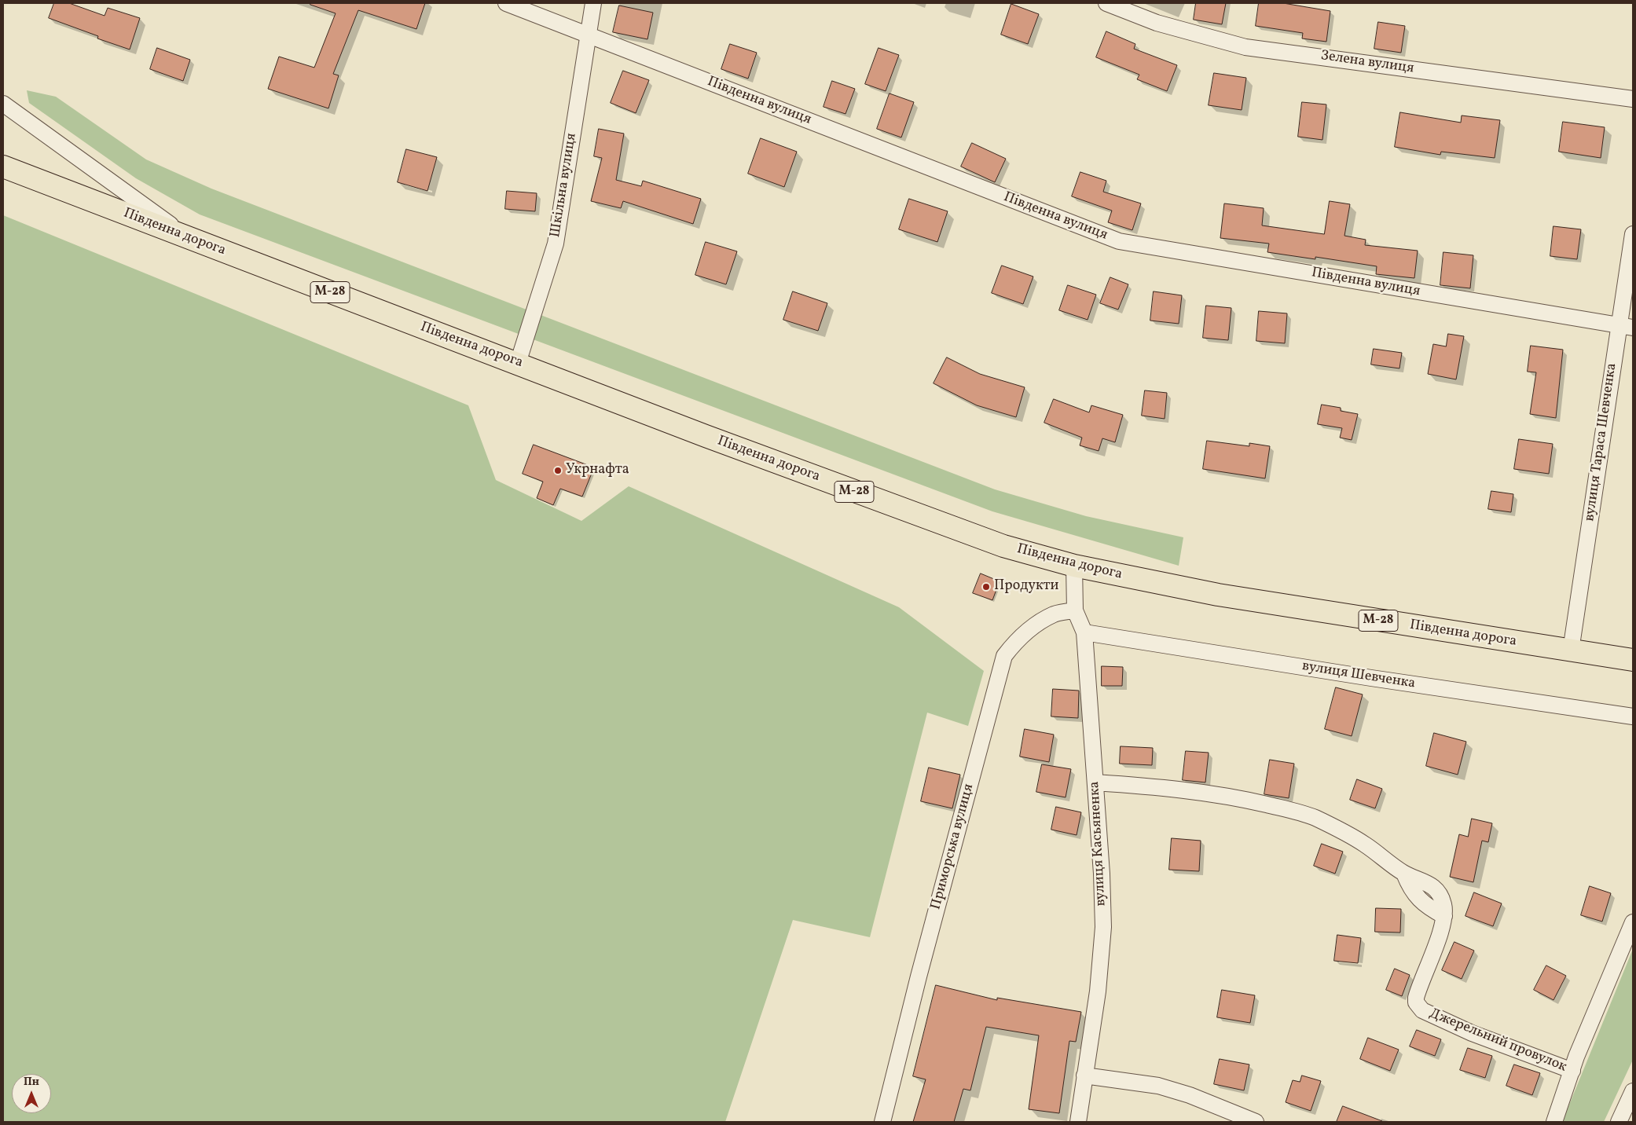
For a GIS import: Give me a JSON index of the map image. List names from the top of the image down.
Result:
{
  "streets": {
    "highway": ["Південна дорога", "М-28"],
    "street": [
      "Зелена вулиця",
      "Південна вулиця",
      "Шкільна вулиця",
      "вулиця Тараса Шевченка",
      "вулиця Шевченка",
      "вулиця Касьяненка",
      "Приморська вулиця",
      "Джерельний провулок"
    ]
  },
  "crossings": [
    ["Південна вулиця", "Шкільна вулиця"],
    ["Південна вулиця", "вулиця Тараса Шевченка"],
    ["Шкільна вулиця", "Південна дорога"],
    ["Південна дорога", "вулиця Тараса Шевченка"],
    ["Південна дорога", "вулиця Касьяненка"],
    ["вулиця Шевченка", "вулиця Касьяненка"],
    ["вулиця Касьяненка", "Приморська вулиця"],
    ["вулиця Касьяненка", "Джерельний провулок"]
  ],
  "places": ["Укрнафта", "Продукти"],
  "north": "top"
}
